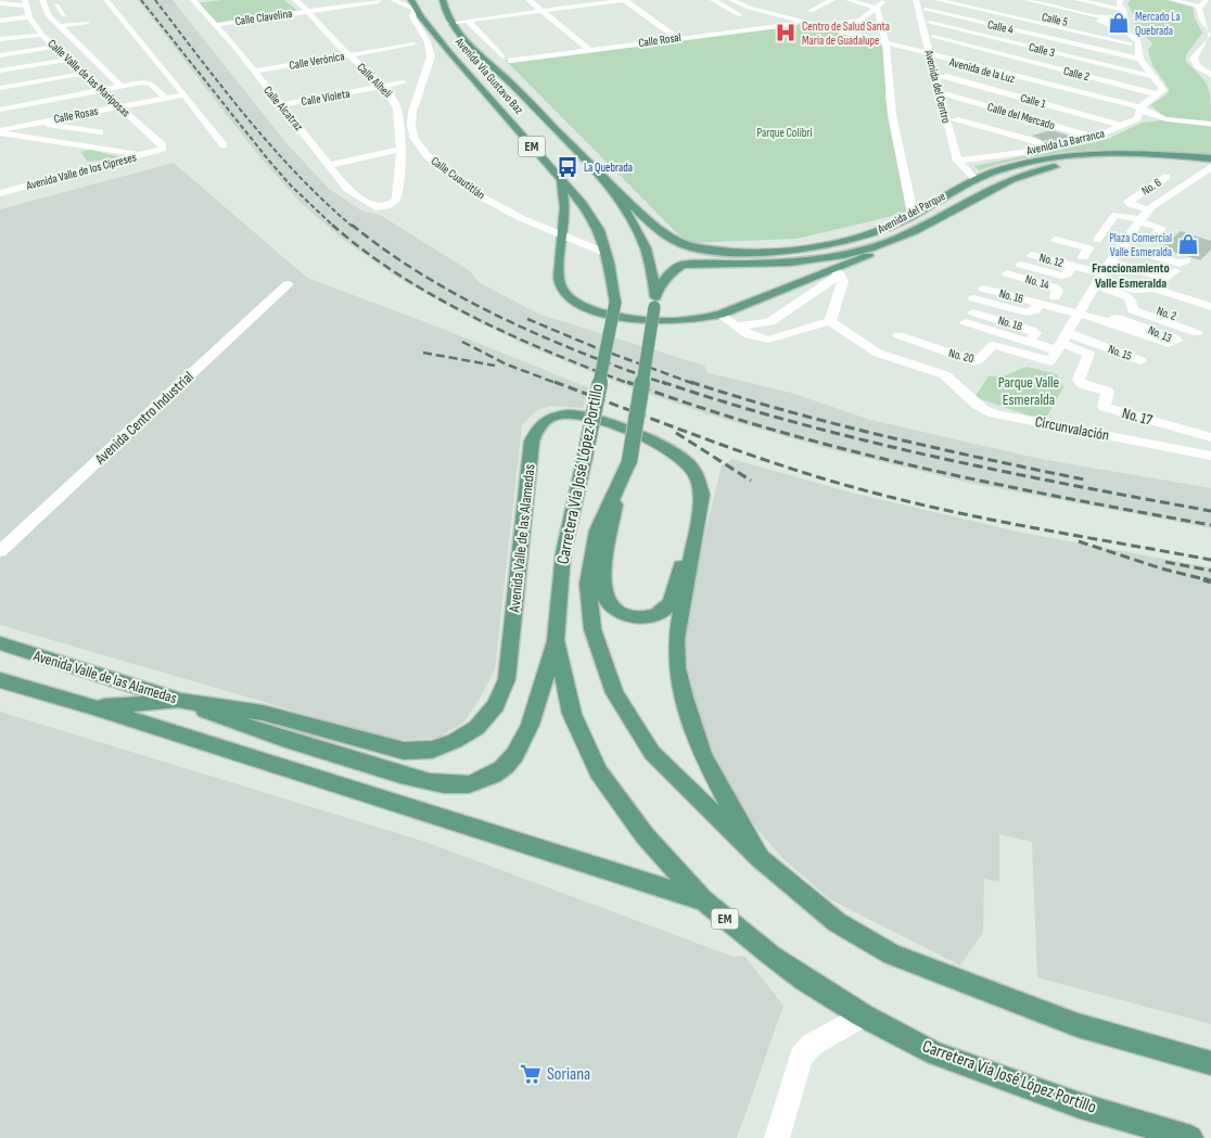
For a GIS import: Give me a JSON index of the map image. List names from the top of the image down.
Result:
{
  "streets": {
    "main road": [
      "Avenida Vía Gustavo Baz",
      "EM",
      "Avenida del Parque",
      "Carretera Vía José López Portillo",
      "Avenida Valle de las Alamedas"
    ],
    "street": [
      "Calle Clavelina",
      "Calle 5",
      "Calle 4",
      "Calle Rosal",
      "Calle 3",
      "Calle Verónica",
      "Avenida de la Luz",
      "Calle 2",
      "Calle Valle de las Mariposas",
      "Calle Alhelí",
      "Avenida del Centro",
      "Calle Violeta",
      "Calle 1",
      "Calle Alcatraz",
      "Calle Rosas",
      "Calle del Mercado",
      "Avenida La Barranca",
      "Avenida Valle de los Cipreses",
      "Calle Cuautitlán",
      "No. 6",
      "No. 12",
      "No. 14",
      "No. 16",
      "No. 2",
      "No. 18",
      "No. 15",
      "No. 20",
      "No. 17",
      "Avenida Centro Industrial",
      "Circunvalación"
    ]
  },
  "crossings": [
    ["Calle Clavelina", "Calle Alhelí"],
    ["Calle Clavelina", "Calle Alcatraz"],
    ["Calle 4", "Avenida del Centro"],
    ["Calle Rosal", "Avenida de la Luz"],
    ["Calle 3", "Avenida del Centro"],
    ["Calle Verónica", "Calle Alhelí"],
    ["Calle Verónica", "Calle Alcatraz"],
    ["Avenida de la Luz", "Avenida del Centro"],
    ["Avenida de la Luz", "Avenida La Barranca"],
    ["Calle 2", "Avenida del Centro"],
    ["Calle 2", "Avenida La Barranca"],
    ["Avenida Vía Gustavo Baz", "EM"],
    ["Avenida Vía Gustavo Baz", "Calle Cuautitlán"],
    ["Avenida Vía Gustavo Baz", "Avenida del Parque"],
    ["Avenida Vía Gustavo Baz", "Carretera Vía José López Portillo"],
    ["Calle Valle de las Mariposas", "Calle Rosas"],
    ["Calle Valle de las Mariposas", "Avenida Valle de los Cipreses"],
    ["Calle Alhelí", "Calle Violeta"],
    ["Calle Alhelí", "Calle Alcatraz"],
    ["Avenida del Centro", "Calle 1"],
    ["Avenida del Centro", "Calle del Mercado"],
    ["Avenida del Centro", "Avenida La Barranca"],
    ["Avenida del Centro", "Avenida del Parque"],
    ["Calle Violeta", "Calle Alcatraz"],
    ["Calle 1", "Avenida La Barranca"],
    ["Calle del Mercado", "Avenida La Barranca"],
    ["No. 12", "No. 2"],
    ["No. 14", "No. 16"],
    ["No. 14", "No. 15"],
    ["No. 16", "No. 15"],
    ["No. 18", "No. 15"],
    ["No. 18", "No. 20"],
    ["No. 18", "No. 17"],
    ["No. 15", "No. 20"],
    ["No. 15", "No. 17"],
    ["No. 20", "No. 17"],
    ["Carretera Vía José López Portillo", "Avenida Valle de las Alamedas"]
  ],
  "districts": ["Fraccionamiento Valle Esmeralda"],
  "parks": ["Parque Colibri", "Parque Valle Esmeralda"],
  "places": {
    "shop": ["Mercado La Quebrada", "Plaza Comercial Valle Esmeralda"],
    "hospital": ["Centro de Salud Santa María de Guadalupe"],
    "bus stop": ["La Quebrada"],
    "supermarket": ["Soriana"]
  }
}
